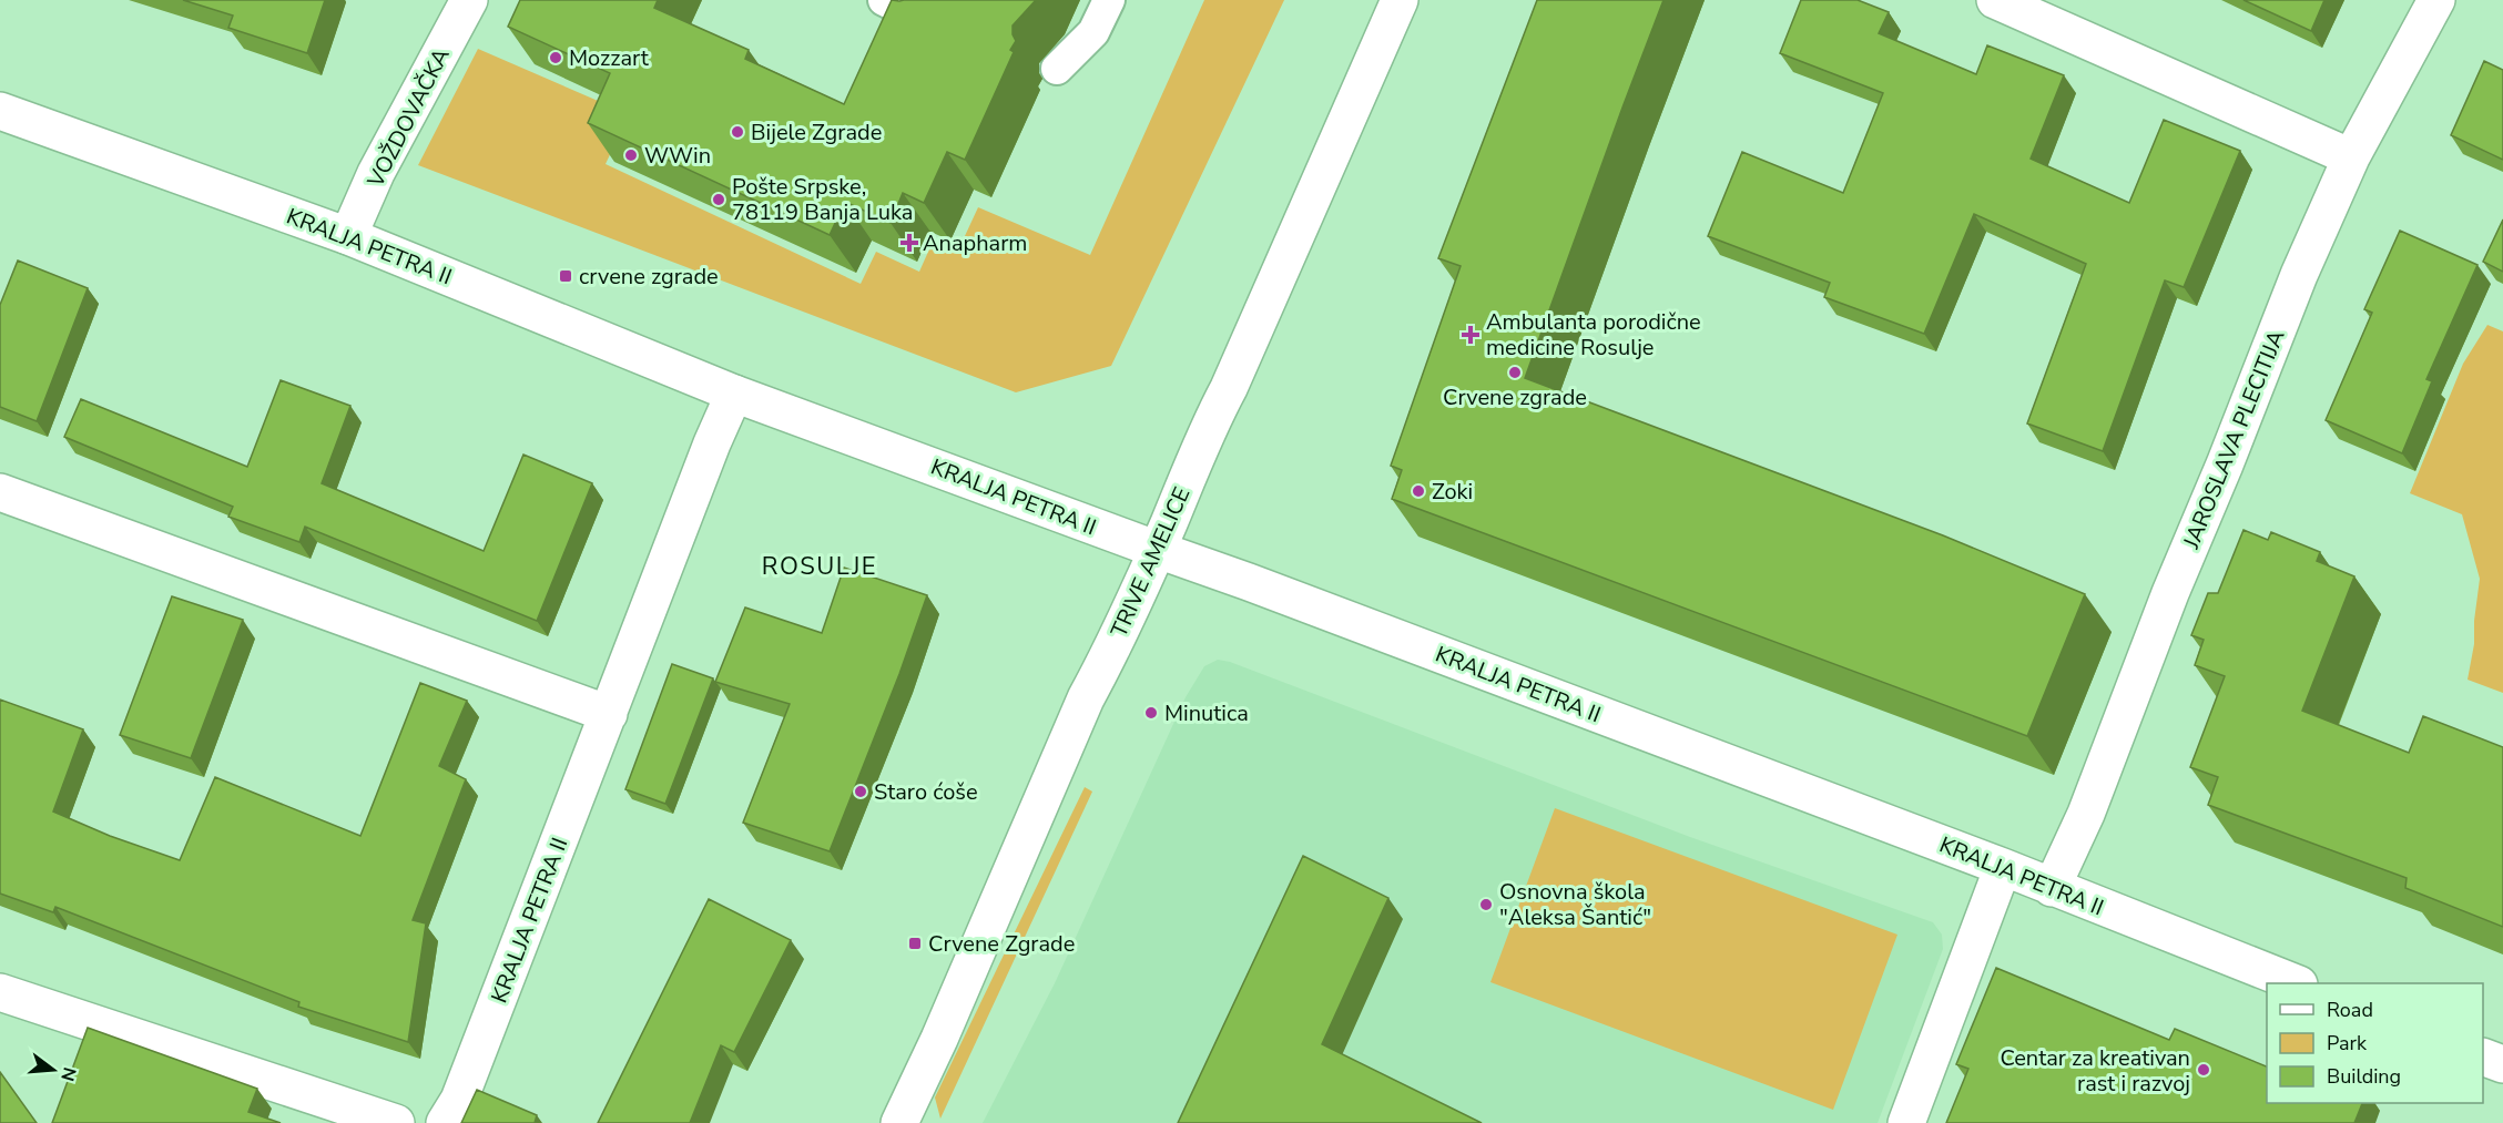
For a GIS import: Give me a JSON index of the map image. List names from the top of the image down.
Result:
{
  "streets": {
    "street": [
      "VOŽDOVAČKA",
      "KRALJA PETRA II",
      "JAROSLAVA PLECITIJA",
      "TRIVE AMELICE"
    ]
  },
  "crossings": [
    ["VOŽDOVAČKA", "KRALJA PETRA II"],
    ["KRALJA PETRA II", "JAROSLAVA PLECITIJA"],
    ["KRALJA PETRA II", "TRIVE AMELICE"]
  ],
  "districts": ["ROSULJE"],
  "places": {
    "other": [
      "Mozzart",
      "Bijele Zgrade",
      "WWin",
      "Pošte Srpske, 78119 Banja Luka",
      "Crvene zgrade",
      "Zoki",
      "Minutica",
      "Staro ćoše",
      "Osnovna škola \"Aleksa Šantić\"",
      "Centar za kreativan rast i razvoj"
    ],
    "health": ["Anapharm", "Ambulanta porodične medicine Rosulje"],
    "transit": ["crvene zgrade", "Crvene Zgrade"]
  },
  "legend": ["Road", "Park", "Building"],
  "north": "right"
}
